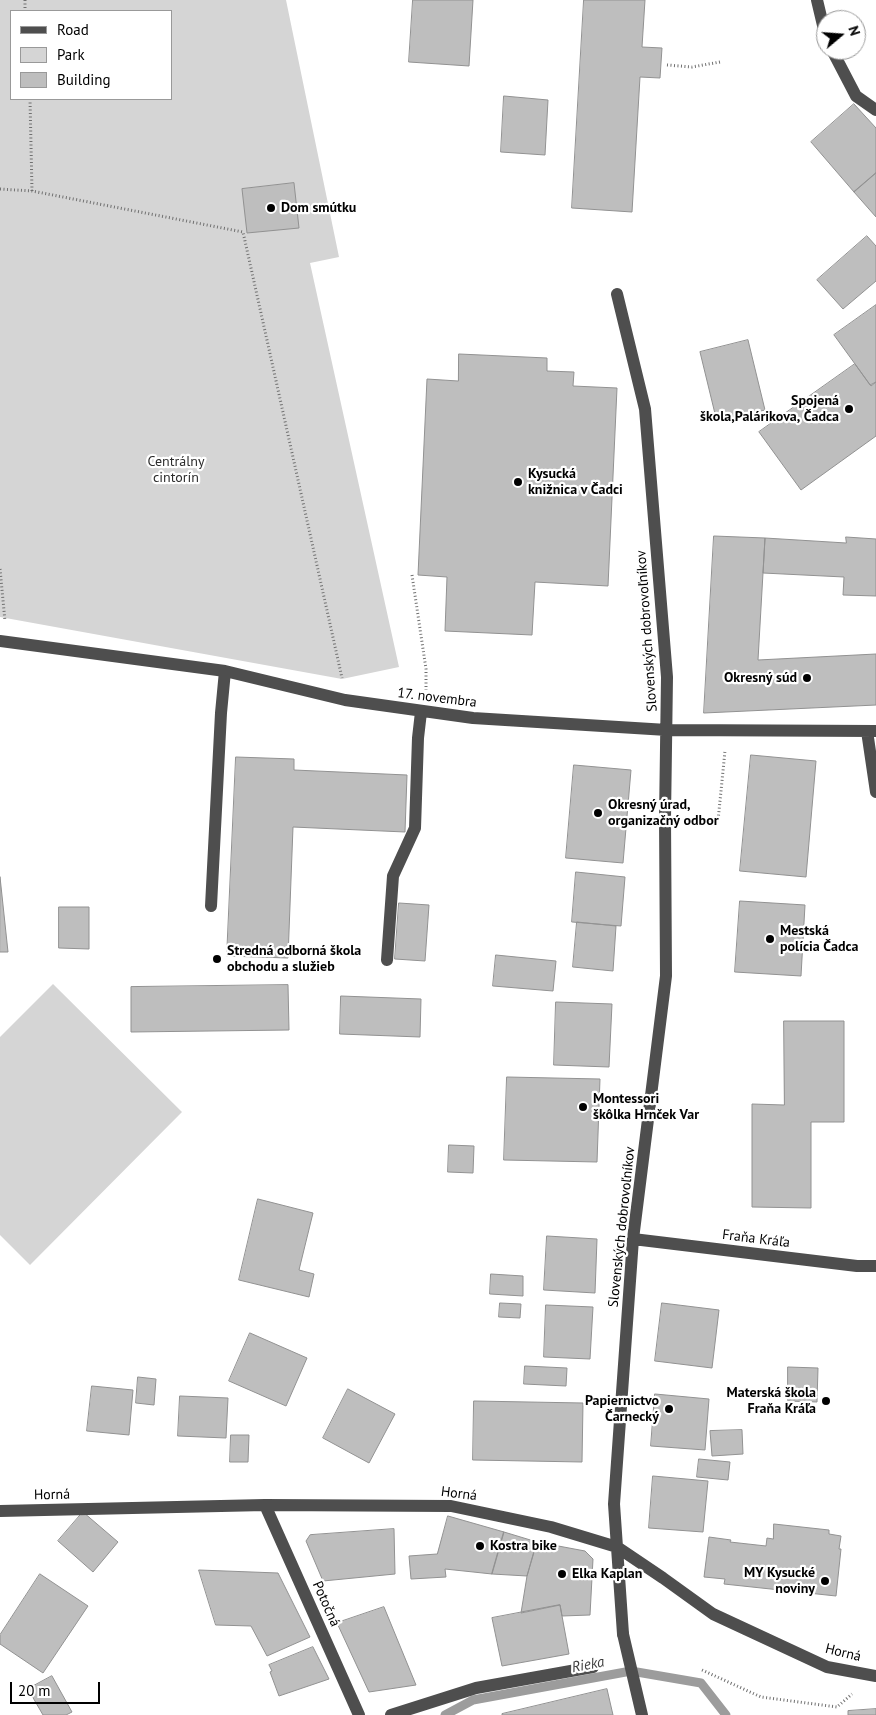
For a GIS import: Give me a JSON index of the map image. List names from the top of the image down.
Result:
{
  "streets": {
    "street": [
      "Slovenských dobrovoľníkov",
      "17. novembra",
      "Fraňa Kráľa",
      "Horná",
      "Potočná"
    ]
  },
  "crossings": [
    ["Slovenských dobrovoľníkov", "17. novembra"],
    ["Slovenských dobrovoľníkov", "Fraňa Kráľa"],
    ["Slovenských dobrovoľníkov", "Horná"],
    ["Horná", "Potočná"]
  ],
  "water": ["Rieka"],
  "parks": ["Centrálny cintorín"],
  "places": [
    "Dom smútku",
    "Spojená škola,Palárikova, Čadca",
    "Kysucká knižnica v Čadci",
    "Okresný súd",
    "Okresný úrad, organizačný odbor",
    "Mestská polícia Čadca",
    "Stredná odborná škola obchodu a služieb",
    "Montessori škôlka Hrnček Var",
    "Materská škola Fraňa Kráľa",
    "Papiernictvo Čarnecký",
    "Kostra bike",
    "Elka Kaplan",
    "MY Kysucké noviny"
  ],
  "legend": ["Road", "Park", "Building"],
  "scale_bar": "20 m",
  "north": "right"
}
